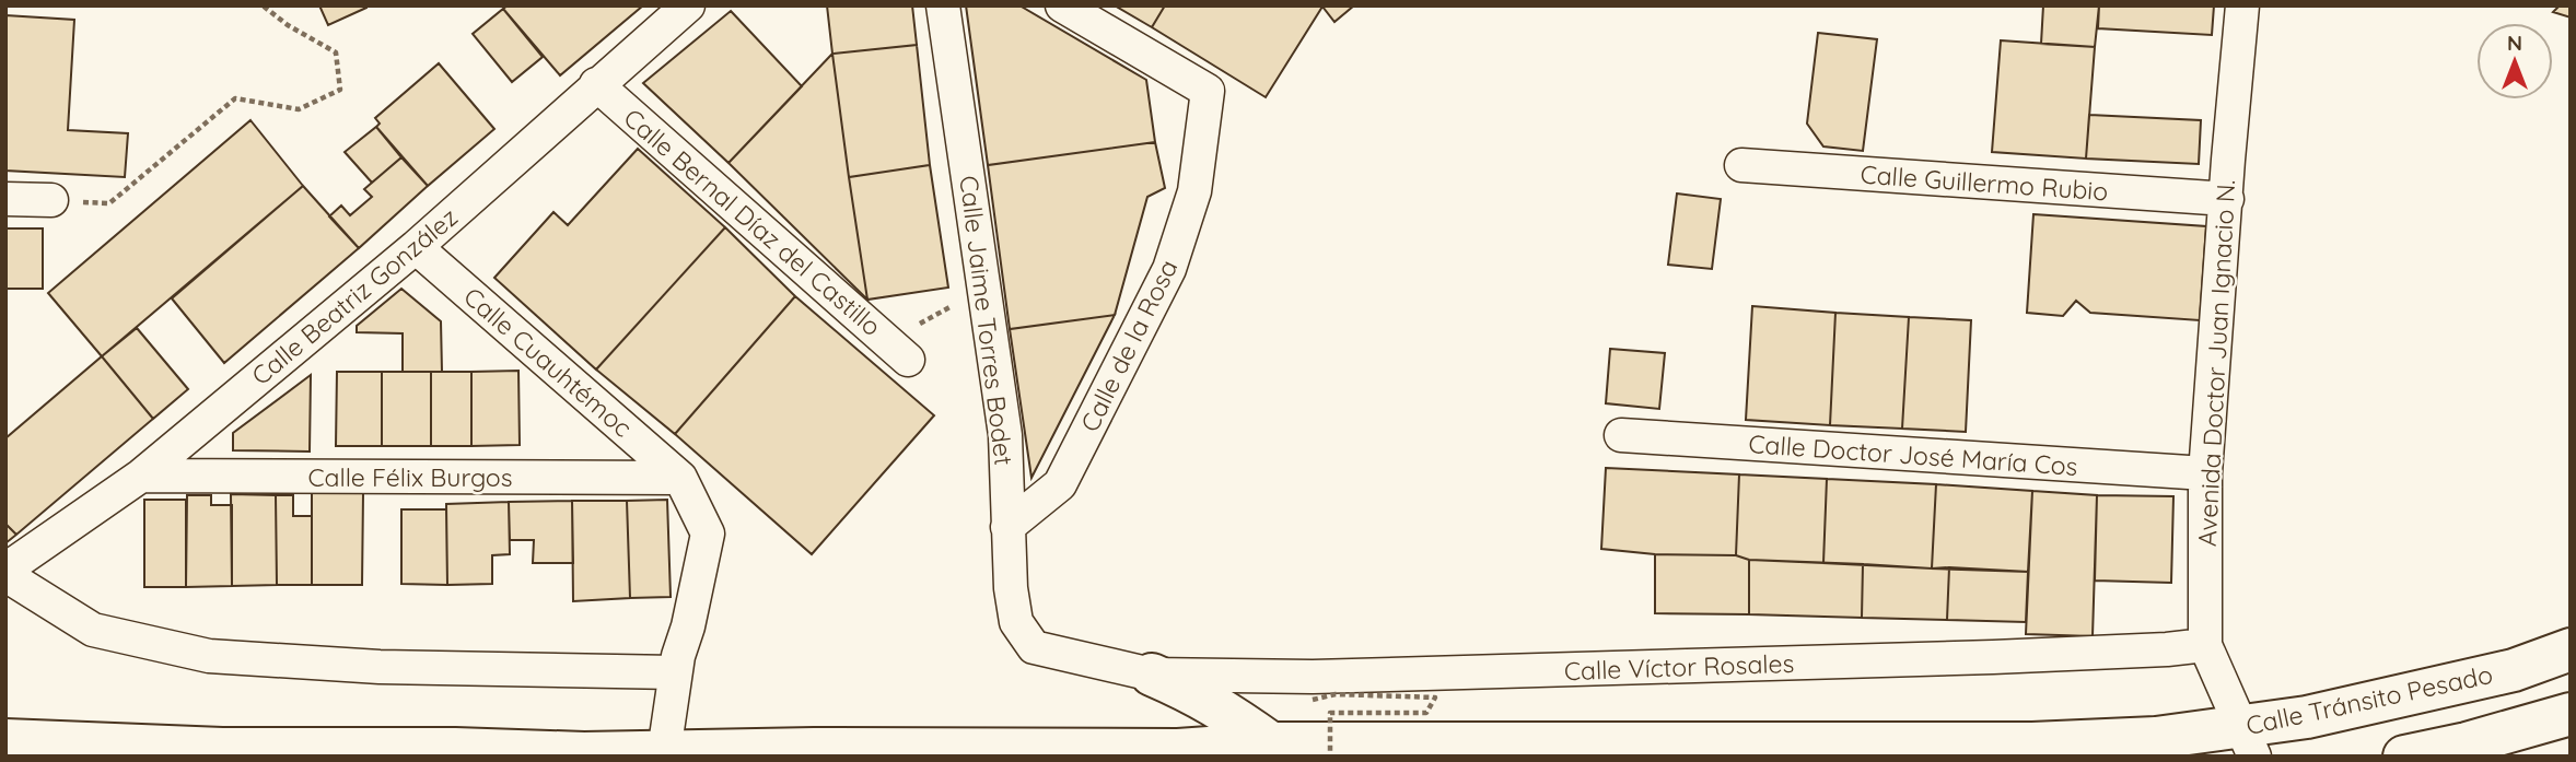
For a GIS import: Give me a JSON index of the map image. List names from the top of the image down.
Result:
{
  "streets": {
    "main road": ["Calle Tránsito Pesado"],
    "street": [
      "Calle Guillermo Rubio",
      "Calle Bernal Díaz del Castillo",
      "Calle Beatriz González",
      "Calle Jaime Torres Bodet",
      "Calle de la Rosa",
      "Calle Cuauhtémoc",
      "Avenida Doctor Juan Ignacio N.",
      "Calle Doctor José María Cos",
      "Calle Félix Burgos",
      "Calle Víctor Rosales"
    ]
  },
  "crossings": [
    ["Calle Guillermo Rubio", "Avenida Doctor Juan Ignacio N."],
    ["Calle Bernal Díaz del Castillo", "Calle Beatriz González"],
    ["Calle Beatriz González", "Calle Cuauhtémoc"],
    ["Calle Beatriz González", "Calle Félix Burgos"],
    ["Calle Jaime Torres Bodet", "Calle de la Rosa"],
    ["Calle Jaime Torres Bodet", "Calle Víctor Rosales"],
    ["Calle Cuauhtémoc", "Calle Félix Burgos"],
    ["Avenida Doctor Juan Ignacio N.", "Calle Doctor José María Cos"],
    ["Avenida Doctor Juan Ignacio N.", "Calle Víctor Rosales"],
    ["Avenida Doctor Juan Ignacio N.", "Calle Tránsito Pesado"]
  ],
  "north": "top"
}
